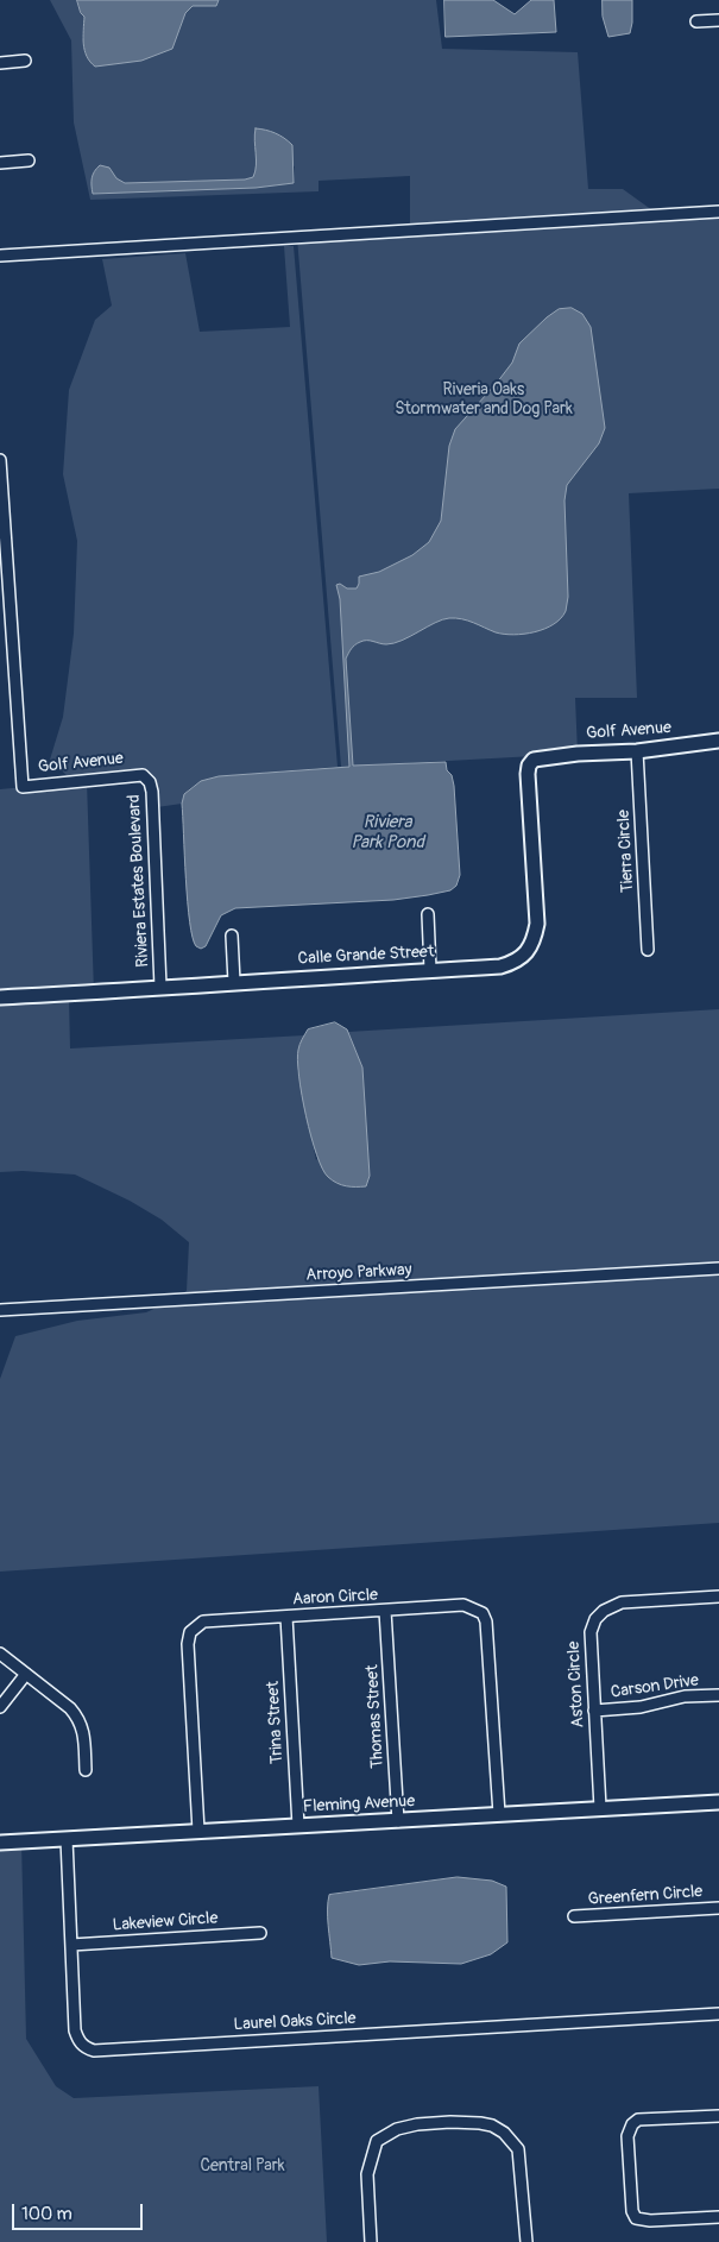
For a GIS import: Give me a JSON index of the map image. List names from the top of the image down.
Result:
{
  "streets": {
    "street": [
      "Golf Avenue",
      "Tierra Circle",
      "Riviera Estates Boulevard",
      "Calle Grande Street",
      "Arroyo Parkway",
      "Aaron Circle",
      "Aston Circle",
      "Carson Drive",
      "Thomas Street",
      "Trina Street",
      "Fleming Avenue",
      "Greenfern Circle",
      "Lakeview Circle",
      "Laurel Oaks Circle"
    ]
  },
  "crossings": [
    ["Golf Avenue", "Tierra Circle"],
    ["Golf Avenue", "Riviera Estates Boulevard"],
    ["Golf Avenue", "Calle Grande Street"],
    ["Riviera Estates Boulevard", "Calle Grande Street"],
    ["Aaron Circle", "Thomas Street"],
    ["Aaron Circle", "Trina Street"],
    ["Aaron Circle", "Fleming Avenue"],
    ["Aston Circle", "Carson Drive"],
    ["Aston Circle", "Fleming Avenue"],
    ["Thomas Street", "Fleming Avenue"],
    ["Trina Street", "Fleming Avenue"],
    ["Fleming Avenue", "Laurel Oaks Circle"],
    ["Lakeview Circle", "Laurel Oaks Circle"]
  ],
  "water": ["Riviera Park Pond"],
  "parks": ["Riveria Oaks Stormwater and Dog Park", "Central Park"],
  "scale_bar": "100 m"
}
